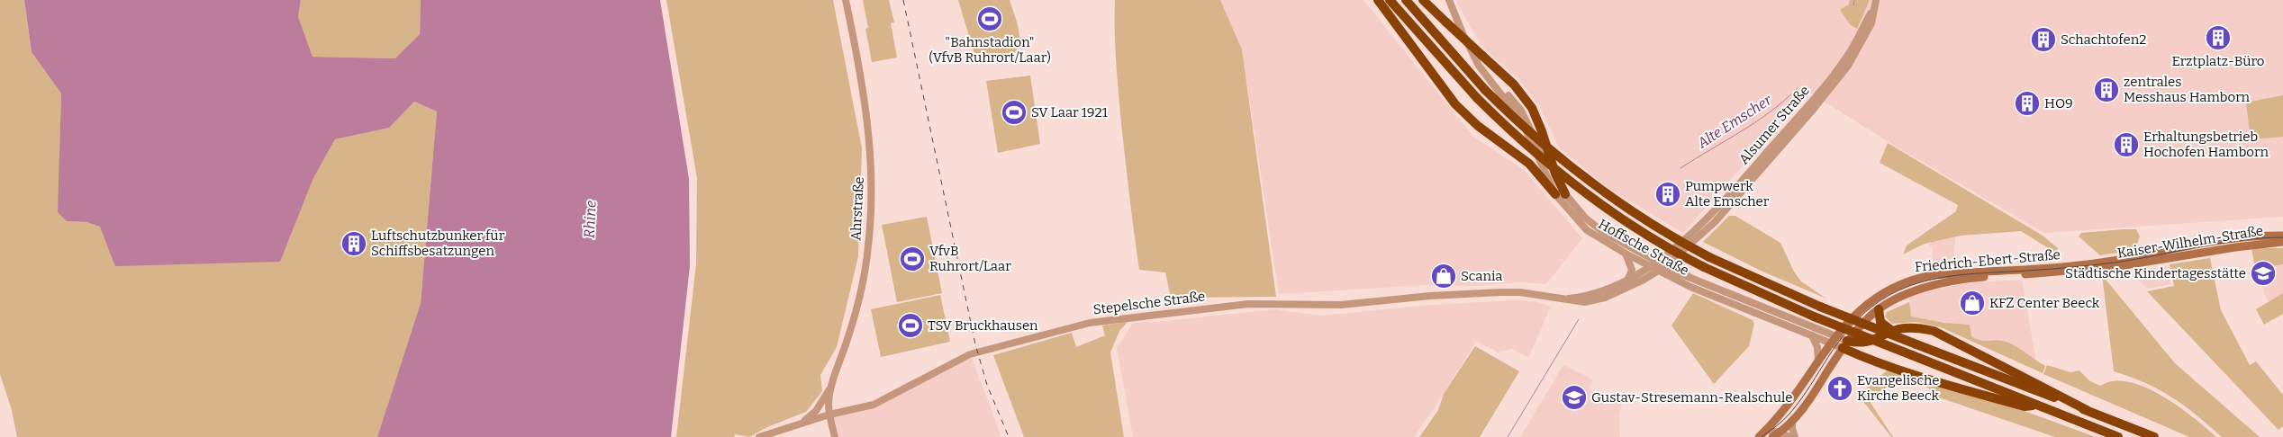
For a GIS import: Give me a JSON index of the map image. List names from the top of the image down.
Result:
{
  "streets": {
    "main road": ["Kaiser-Wilhelm-Straße", "Friedrich-Ebert-Straße"],
    "street": [
      "Alsumer Straße",
      "Ahrstraße",
      "Hoffsche Straße",
      "Stepelsche Straße"
    ]
  },
  "crossings": [
    ["Alsumer Straße", "Hoffsche Straße"],
    ["Alsumer Straße", "Stepelsche Straße"],
    ["Ahrstraße", "Stepelsche Straße"],
    ["Kaiser-Wilhelm-Straße", "Friedrich-Ebert-Straße"],
    ["Hoffsche Straße", "Friedrich-Ebert-Straße"],
    ["Hoffsche Straße", "Stepelsche Straße"]
  ],
  "water": ["Alte Emscher", "Rhine"],
  "places": {
    "sports": [
      "\"Bahnstadion\" (VfvB Ruhrort/Laar)",
      "SV Laar 1921",
      "VfvB Ruhrort/Laar",
      "TSV Bruckhausen"
    ],
    "building": [
      "Erztplatz-Büro",
      "Schachtofen2",
      "zentrales Messhaus Hamborn",
      "HO9",
      "Erhaltungsbetrieb Hochofen Hamborn",
      "Pumpwerk Alte Emscher",
      "Luftschutzbunker für Schiffsbesatzungen"
    ],
    "school or university": ["Städtische Kindertagesstätte", "Gustav-Stresemann-Realschule"],
    "shop": ["Scania", "KFZ Center Beeck"],
    "church": ["Evangelische Kirche Beeck"]
  }
}
